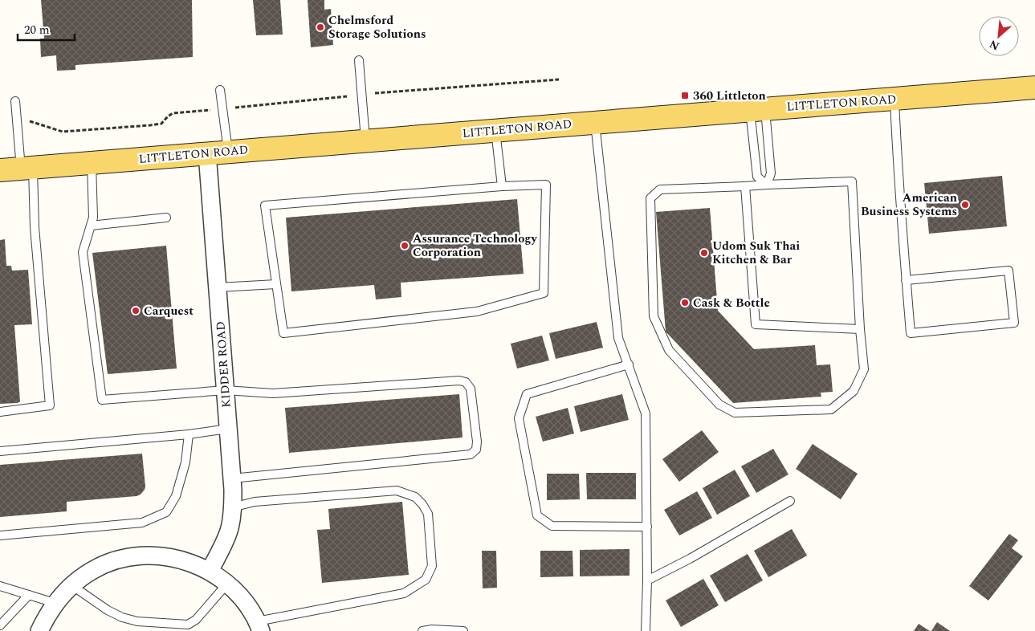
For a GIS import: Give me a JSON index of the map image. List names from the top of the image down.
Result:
{
  "streets": {
    "main road": ["LITTLETON ROAD"],
    "street": ["KIDDER ROAD"]
  },
  "crossings": [
    ["LITTLETON ROAD", "KIDDER ROAD"]
  ],
  "places": {
    "other": [
      "Chelmsford Storage Solutions",
      "American Business Systems",
      "Assurance Technology Corporation",
      "Udom Suk Thai Kitchen & Bar",
      "Cask & Bottle",
      "Carquest"
    ],
    "transit": ["360 Littleton"]
  },
  "scale_bar": "20 m",
  "north": "bottom left"
}
